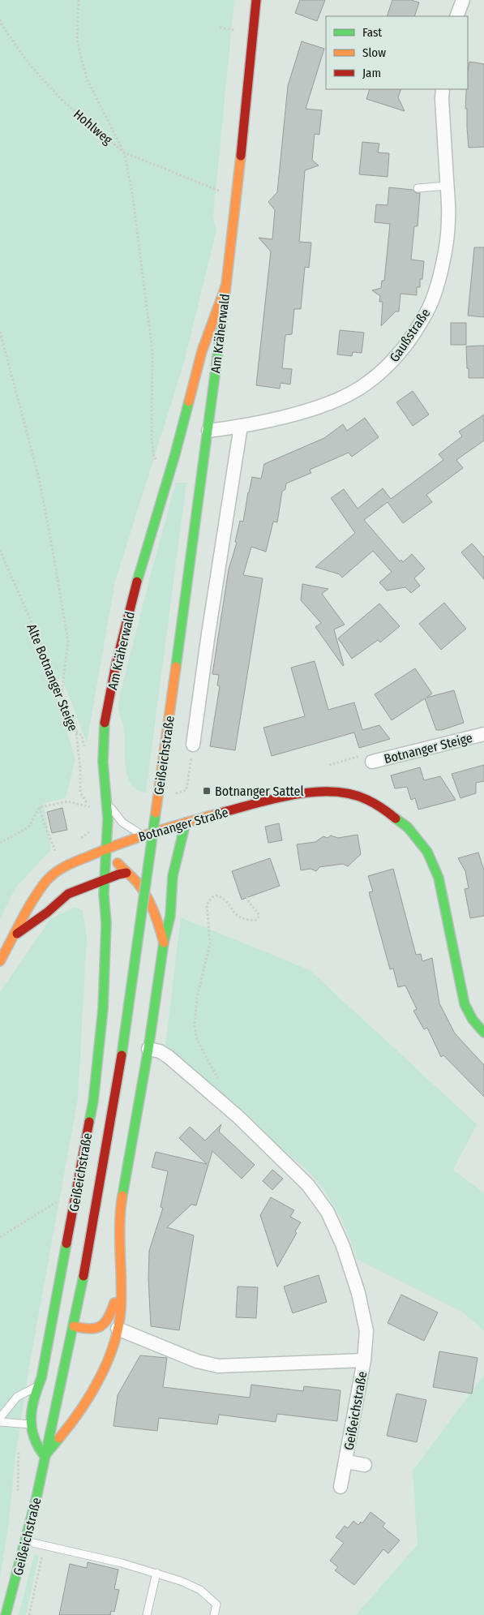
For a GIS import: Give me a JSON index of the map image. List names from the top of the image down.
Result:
{
  "streets": {
    "main road": ["Am Kräherwald", "Geißeichstraße", "Botnanger Straße"],
    "street": ["Gaußstraße", "Botnanger Steige"],
    "path": ["Hohlweg", "Alte Botnanger Steige"]
  },
  "crossings": [
    ["Am Kräherwald", "Gaußstraße"],
    ["Am Kräherwald", "Geißeichstraße"],
    ["Geißeichstraße", "Botnanger Straße"]
  ],
  "places": {
    "transit": ["Botnanger Sattel"]
  },
  "legend": ["Fast", "Slow", "Jam"]
}
